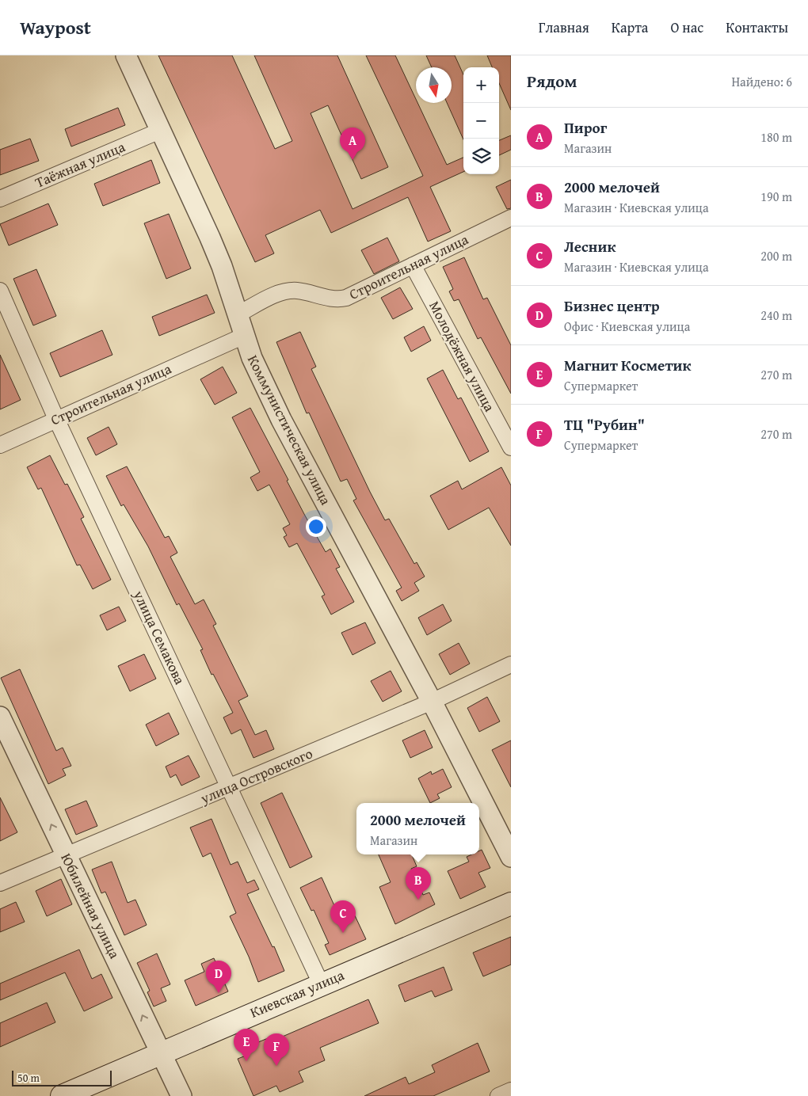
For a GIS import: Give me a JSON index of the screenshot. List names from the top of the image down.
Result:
{
  "streets": {
    "main road": ["Киевская улица"],
    "street": [
      "Таёжная улица",
      "Строительная улица",
      "Молодёжная улица",
      "Коммунистическая улица",
      "улица Семакова",
      "улица Островского",
      "Юбилейная улица"
    ]
  },
  "crossings": [
    ["Таёжная улица", "Коммунистическая улица"],
    ["Строительная улица", "Молодёжная улица"],
    ["Строительная улица", "Коммунистическая улица"],
    ["Строительная улица", "улица Семакова"],
    ["Коммунистическая улица", "улица Островского"],
    ["улица Семакова", "улица Островского"],
    ["улица Семакова", "Киевская улица"],
    ["улица Островского", "Юбилейная улица"],
    ["Юбилейная улица", "Киевская улица"]
  ],
  "one_way": ["Юбилейная улица"],
  "scale_bar": "50 m",
  "north": "bottom",
  "page": {
    "header": "Waypost",
    "nav": [
      "Главная",
      "Карта",
      "О нас",
      "Контакты"
    ],
    "heading": ["Рядом", "Найдено: 6"],
    "map_buttons": ["+", "−"],
    "list": [
      {
        "mark": "A",
        "name": "Пирог",
        "note": "Магазин",
        "value": "180 m"
      },
      {
        "mark": "B",
        "name": "2000 мелочей",
        "note": "Магазин · Киевская улица",
        "value": "190 m"
      },
      {
        "mark": "C",
        "name": "Лесник",
        "note": "Магазин · Киевская улица",
        "value": "200 m"
      },
      {
        "mark": "D",
        "name": "Бизнес центр",
        "note": "Офис · Киевская улица",
        "value": "240 m"
      },
      {
        "mark": "E",
        "name": "Магнит Косметик",
        "note": "Супермаркет",
        "value": "270 m"
      },
      {
        "mark": "F",
        "name": "ТЦ \"Рубин\"",
        "note": "Супермаркет",
        "value": "270 m"
      }
    ],
    "pins": [
      "A",
      "B",
      "C",
      "D",
      "E",
      "F"
    ],
    "popup": ["2000 мелочей", "Магазин"],
    "scale": "50 m"
  }
}
